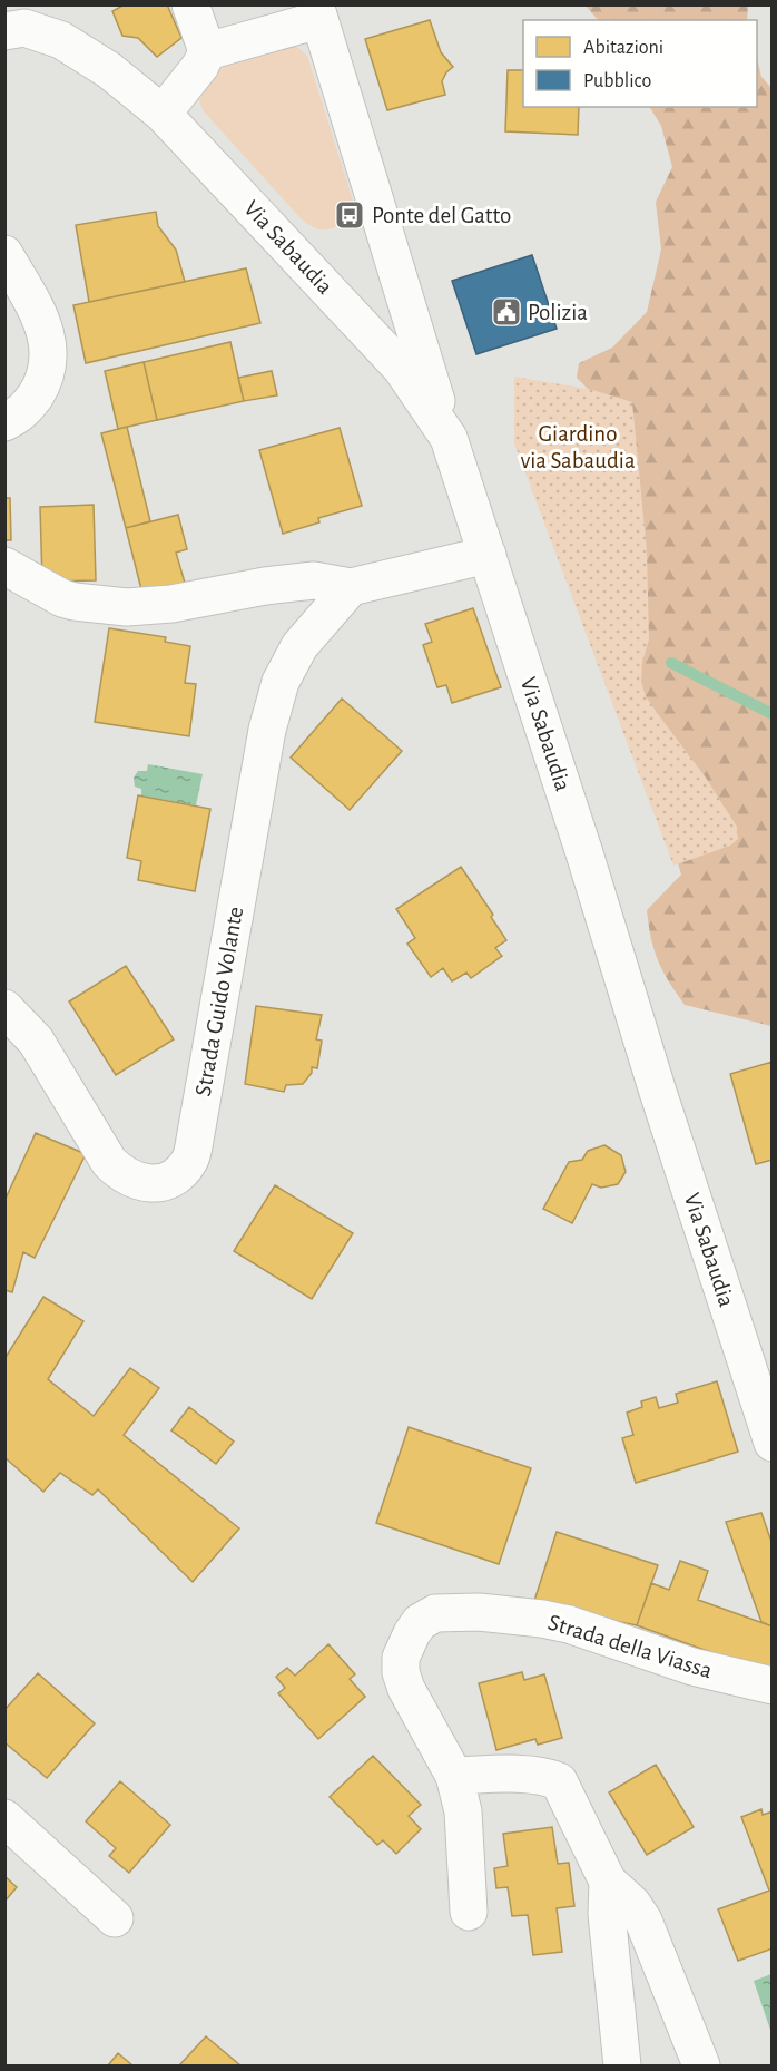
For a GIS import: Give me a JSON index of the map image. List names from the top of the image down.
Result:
{
  "streets": {
    "street": ["Via Sabaudia", "Strada Guido Volante", "Strada della Viassa"]
  },
  "parks": ["Giardino via Sabaudia"],
  "places": {
    "bus stop": ["Ponte del Gatto"],
    "public building": ["Polizia"]
  },
  "legend": ["Abitazioni", "Pubblico"]
}
